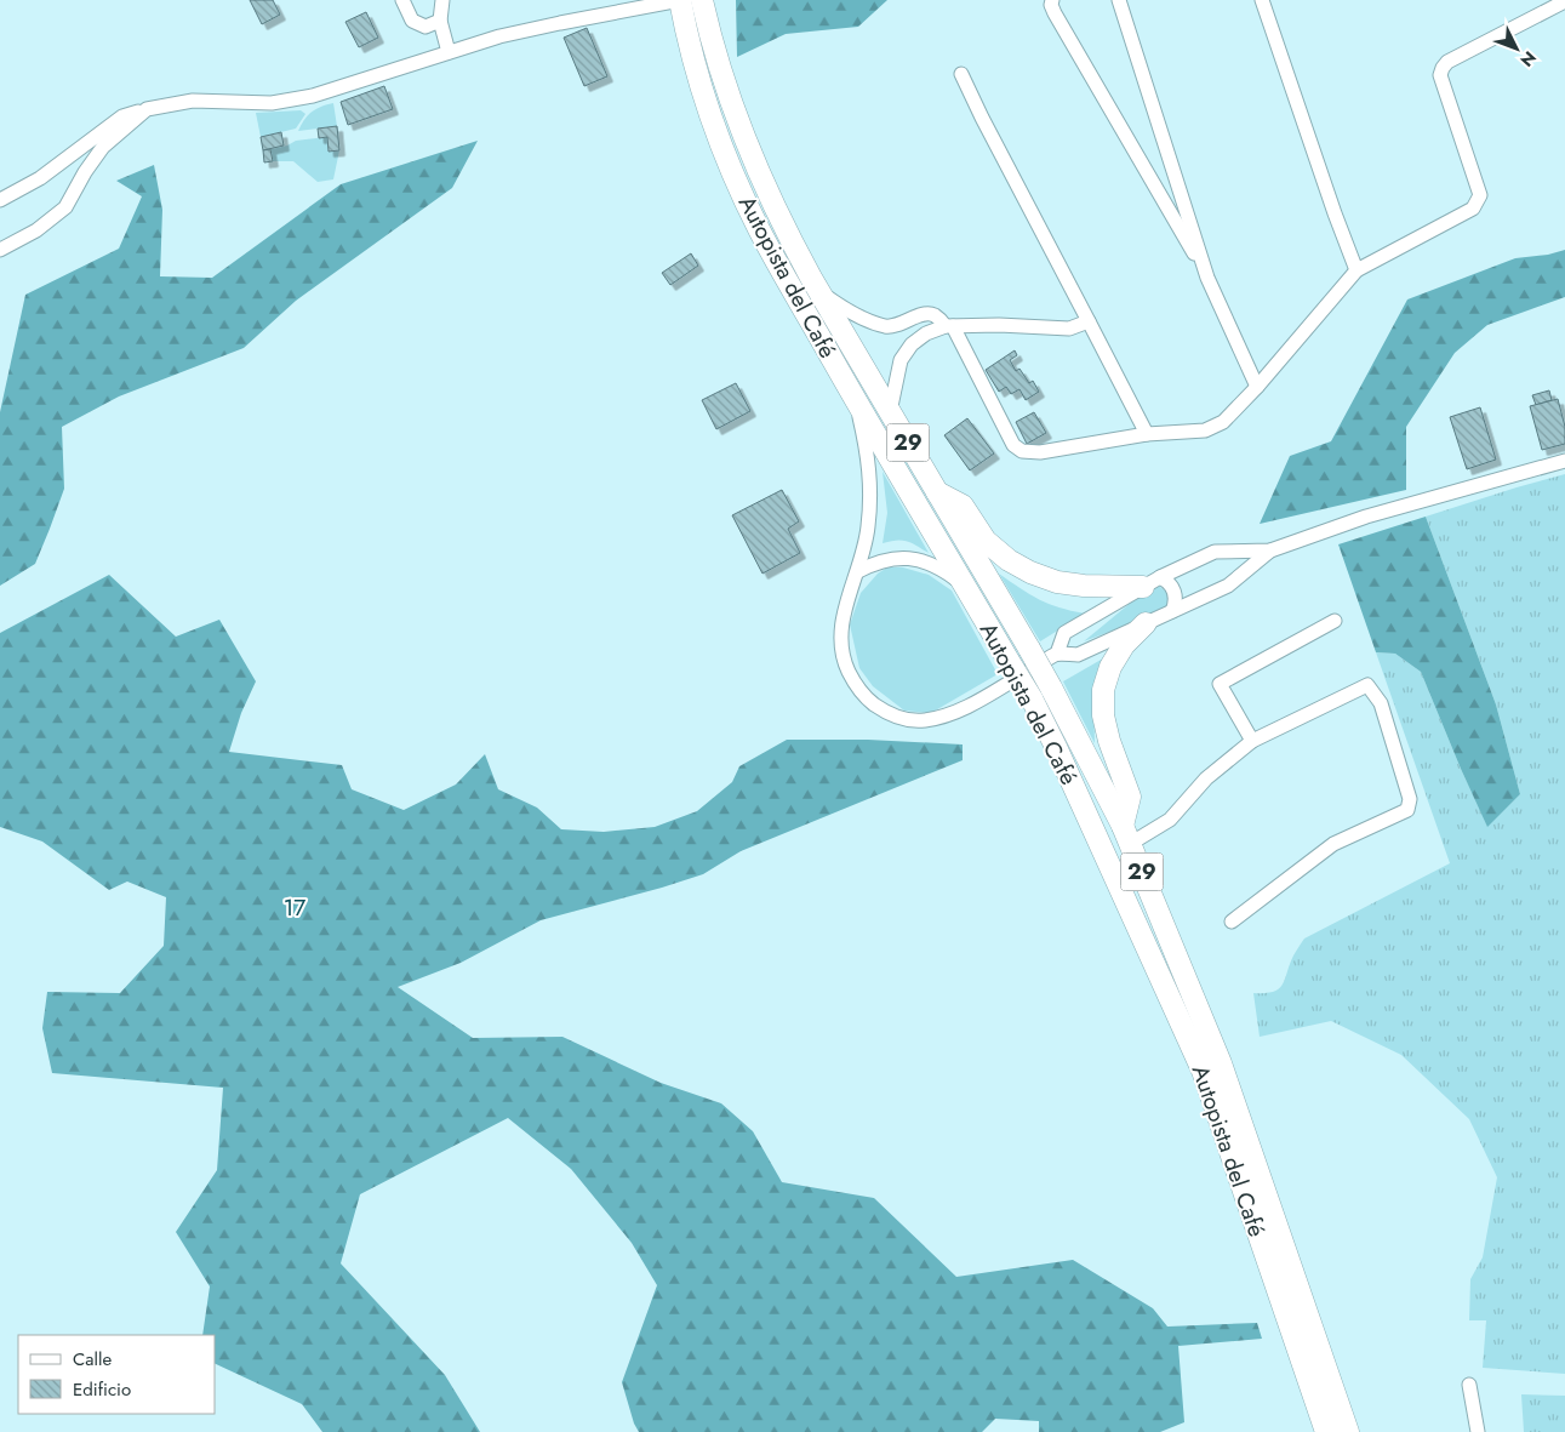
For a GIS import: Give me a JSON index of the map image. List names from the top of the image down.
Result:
{
  "streets": {
    "highway": ["Autopista del Café", "29"]
  },
  "parks": ["17"],
  "legend": ["Calle", "Edificio"],
  "north": "bottom right"
}
